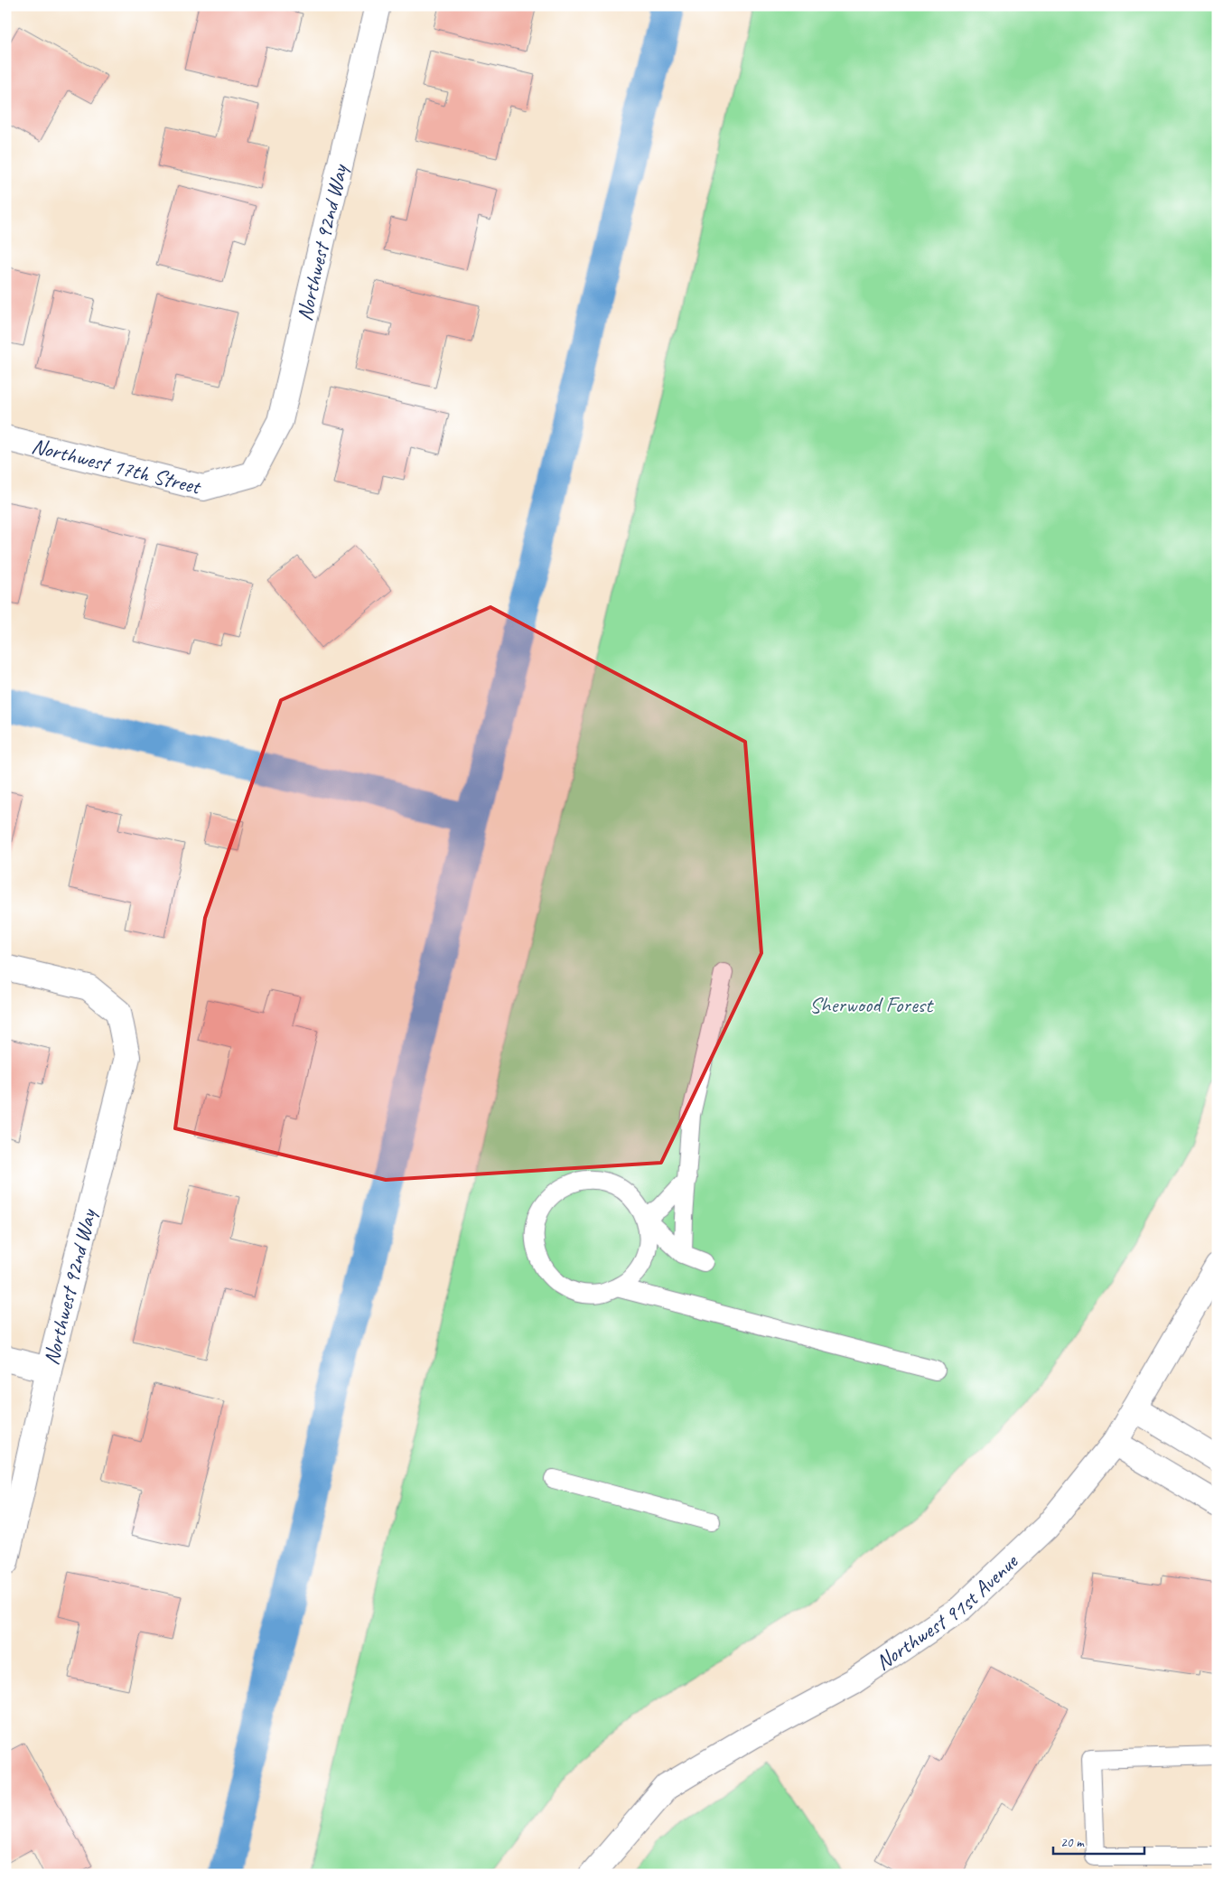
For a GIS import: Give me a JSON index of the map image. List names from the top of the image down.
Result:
{
  "streets": {
    "street": ["Northwest 92nd Way", "Northwest 17th Street", "Northwest 91st Avenue"]
  },
  "crossings": [
    ["Northwest 92nd Way", "Northwest 17th Street"]
  ],
  "parks": ["Sherwood Forest"],
  "scale_bar": "20 m"
}
